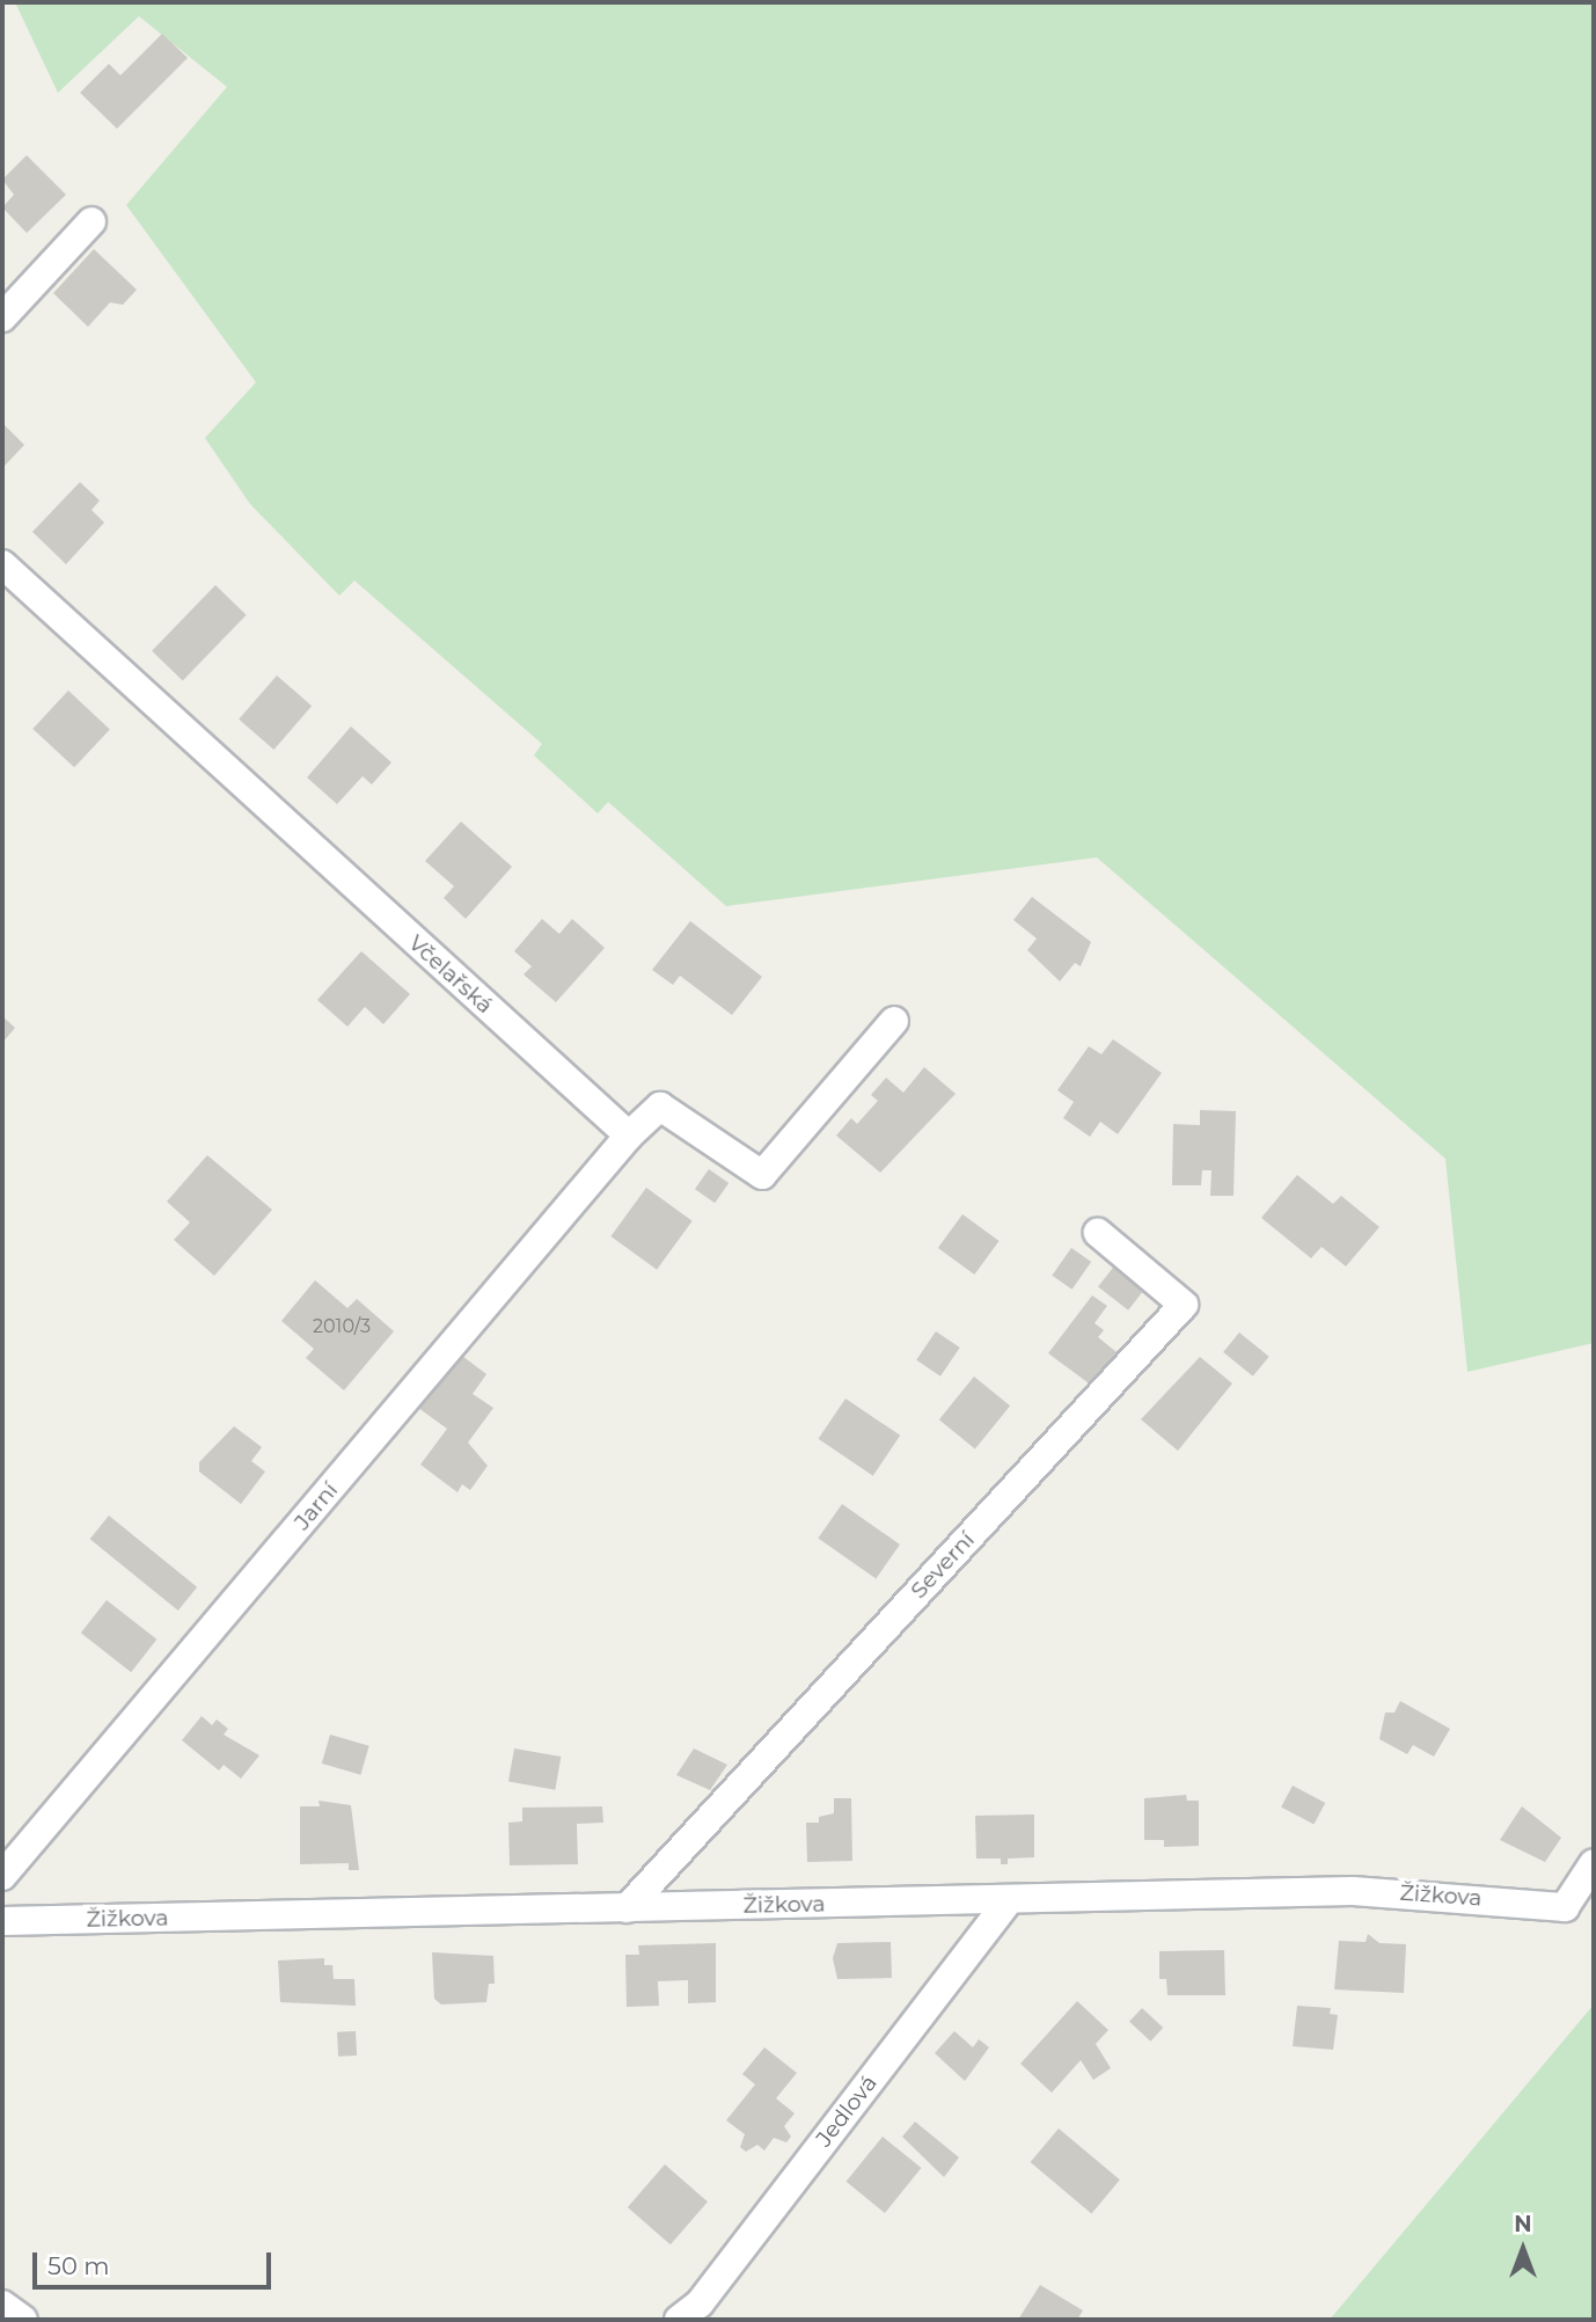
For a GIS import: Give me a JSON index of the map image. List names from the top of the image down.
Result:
{
  "streets": {
    "street": [
      "Včelařská",
      "Jarní",
      "Severní",
      "Žižkova",
      "Jedlová"
    ]
  },
  "crossings": [
    ["Včelařská", "Jarní"],
    ["Severní", "Žižkova"],
    ["Žižkova", "Jedlová"]
  ],
  "house_numbers": ["2010/3"],
  "scale_bar": "50 m",
  "north": "top"
}
